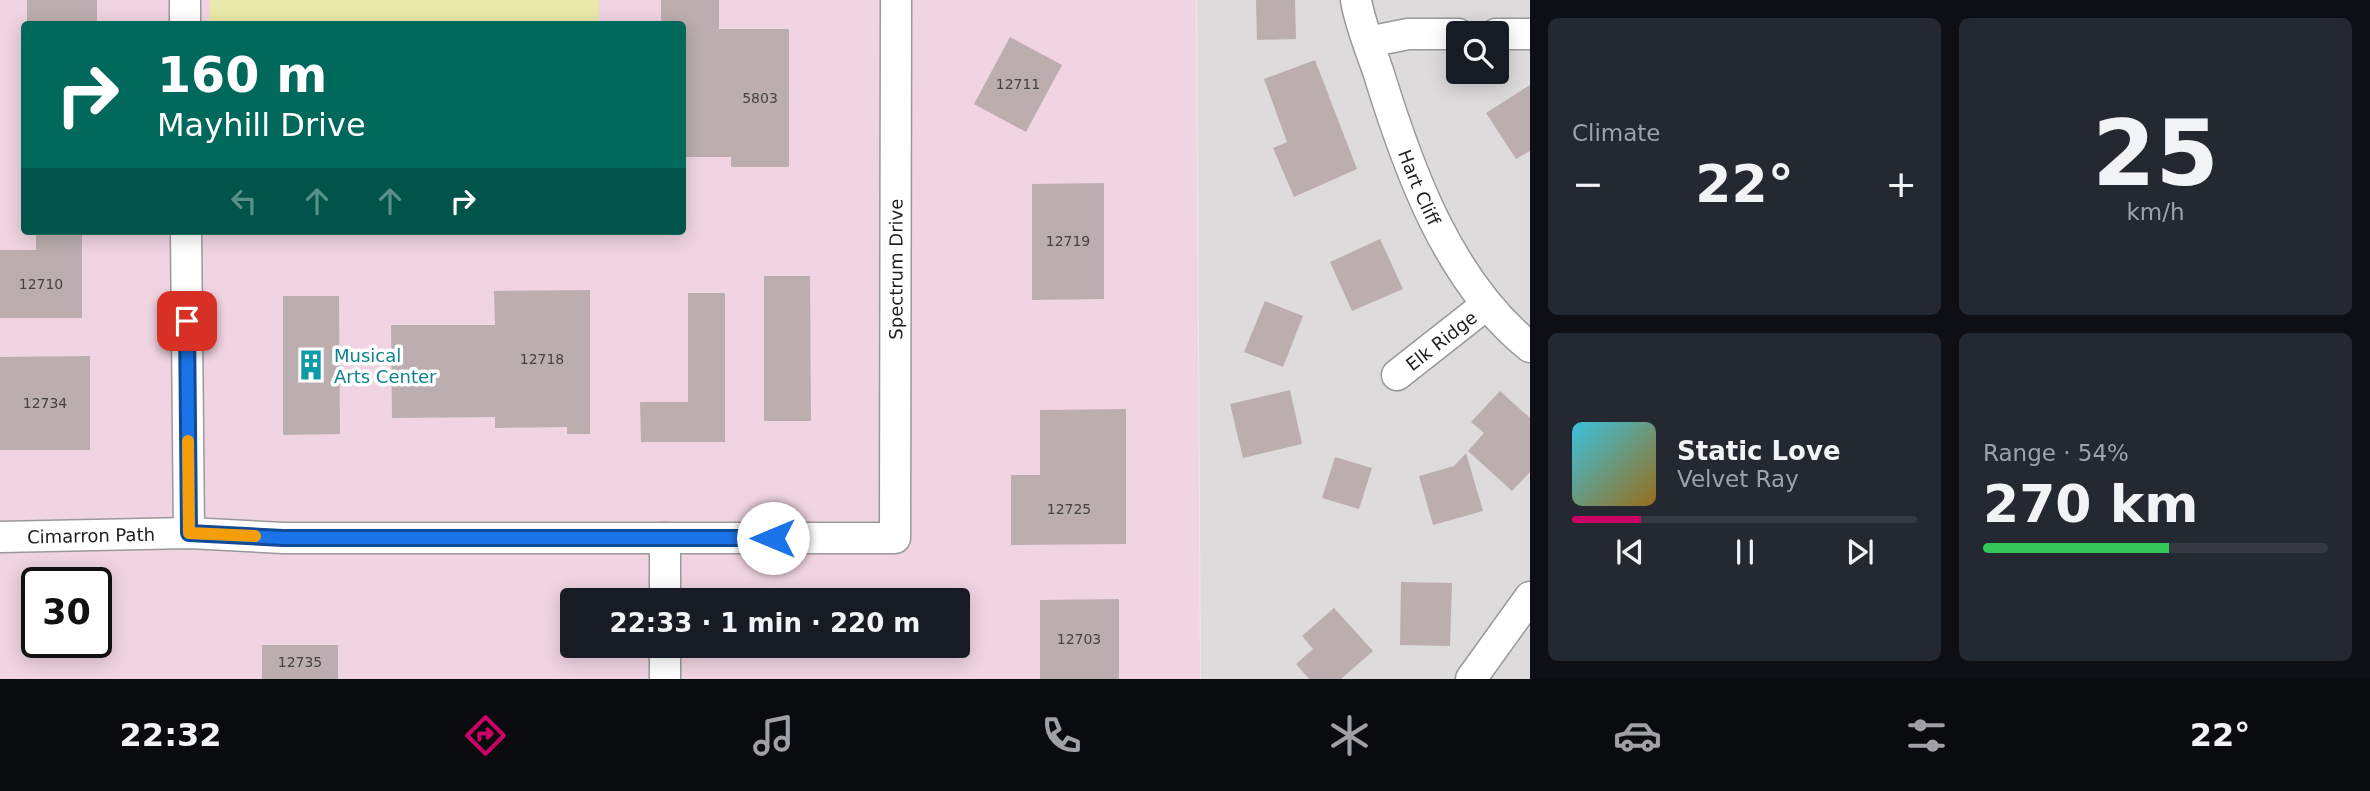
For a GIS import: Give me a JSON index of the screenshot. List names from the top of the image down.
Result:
{
  "streets": {
    "street": [
      "Hart Cliff",
      "Spectrum Drive",
      "Elk Ridge",
      "Cimarron Path"
    ]
  },
  "crossings": [
    ["Hart Cliff", "Elk Ridge"],
    ["Spectrum Drive", "Cimarron Path"]
  ],
  "places": {
    "building": ["Musical Arts Center"]
  },
  "house_numbers": [
    "12711",
    "5803",
    "12719",
    "12710",
    "12718",
    "12734",
    "12725",
    "12703",
    "12735"
  ],
  "page": {
    "tile": [
      "Climate",
      ["25", "km/h"],
      ["Range · 54%", "270 km"]
    ],
    "turn": ["160 m", "Mayhill Drive"],
    "heat": ["−", "22°", "+"],
    "song": ["Static Love", "Velvet Ray"],
    "limit": "30",
    "trip": "22:33 · 1 min · 220 m",
    "tabs": ["22:32", "22°"]
  }
}
